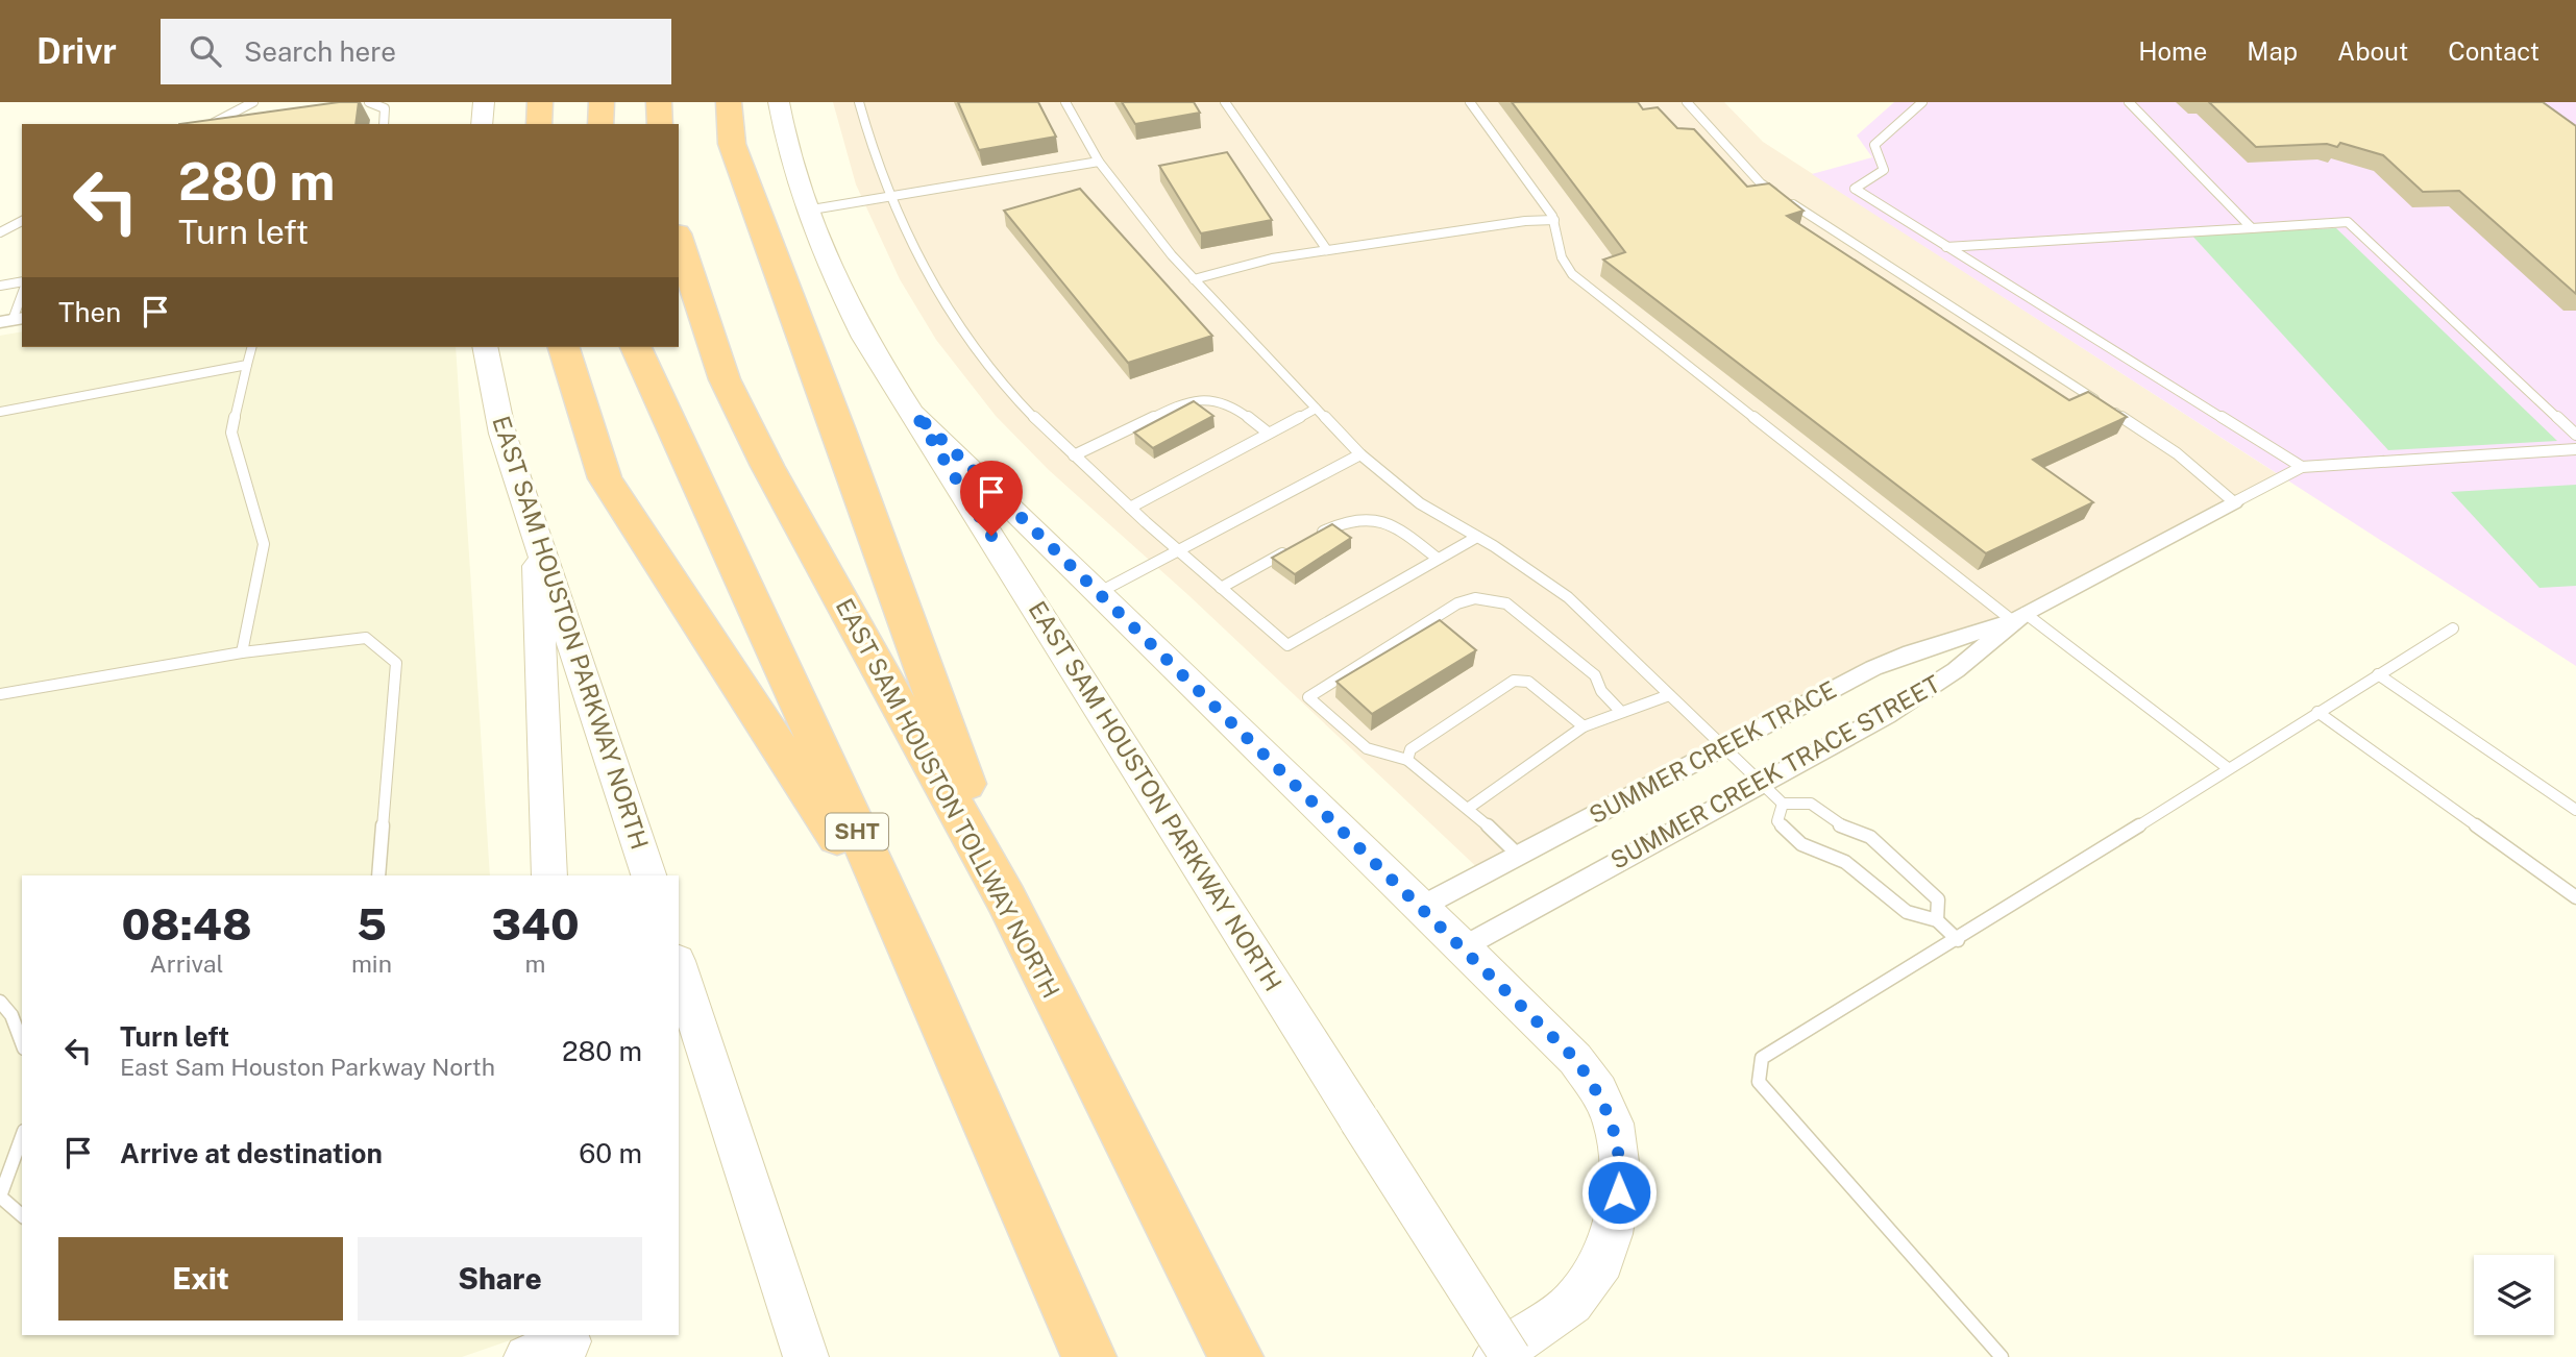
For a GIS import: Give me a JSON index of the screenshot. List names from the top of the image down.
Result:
{
  "streets": {
    "highway": ["EAST SAM HOUSTON TOLLWAY NORTH", "SHT"],
    "main road": ["EAST SAM HOUSTON PARKWAY NORTH"],
    "street": ["SUMMER CREEK TRACE", "SUMMER CREEK TRACE STREET"]
  },
  "crossings": [
    ["SUMMER CREEK TRACE", "SUMMER CREEK TRACE STREET"]
  ],
  "page": {
    "header": "Drivr",
    "search": "Search here",
    "nav": [
      "Home",
      "Map",
      "About",
      "Contact"
    ],
    "turn": ["280 m", "Turn left"],
    "then": "Then",
    "eta": [
      "08:48",
      "Arrival",
      "5",
      "min",
      "340",
      "m"
    ],
    "list": [
      {
        "name": "Turn left",
        "note": "East Sam Houston Parkway North",
        "value": "280 m"
      },
      {
        "name": "Arrive at destination",
        "value": "60 m"
      }
    ],
    "buttons": ["Exit", "Share"]
  }
}
